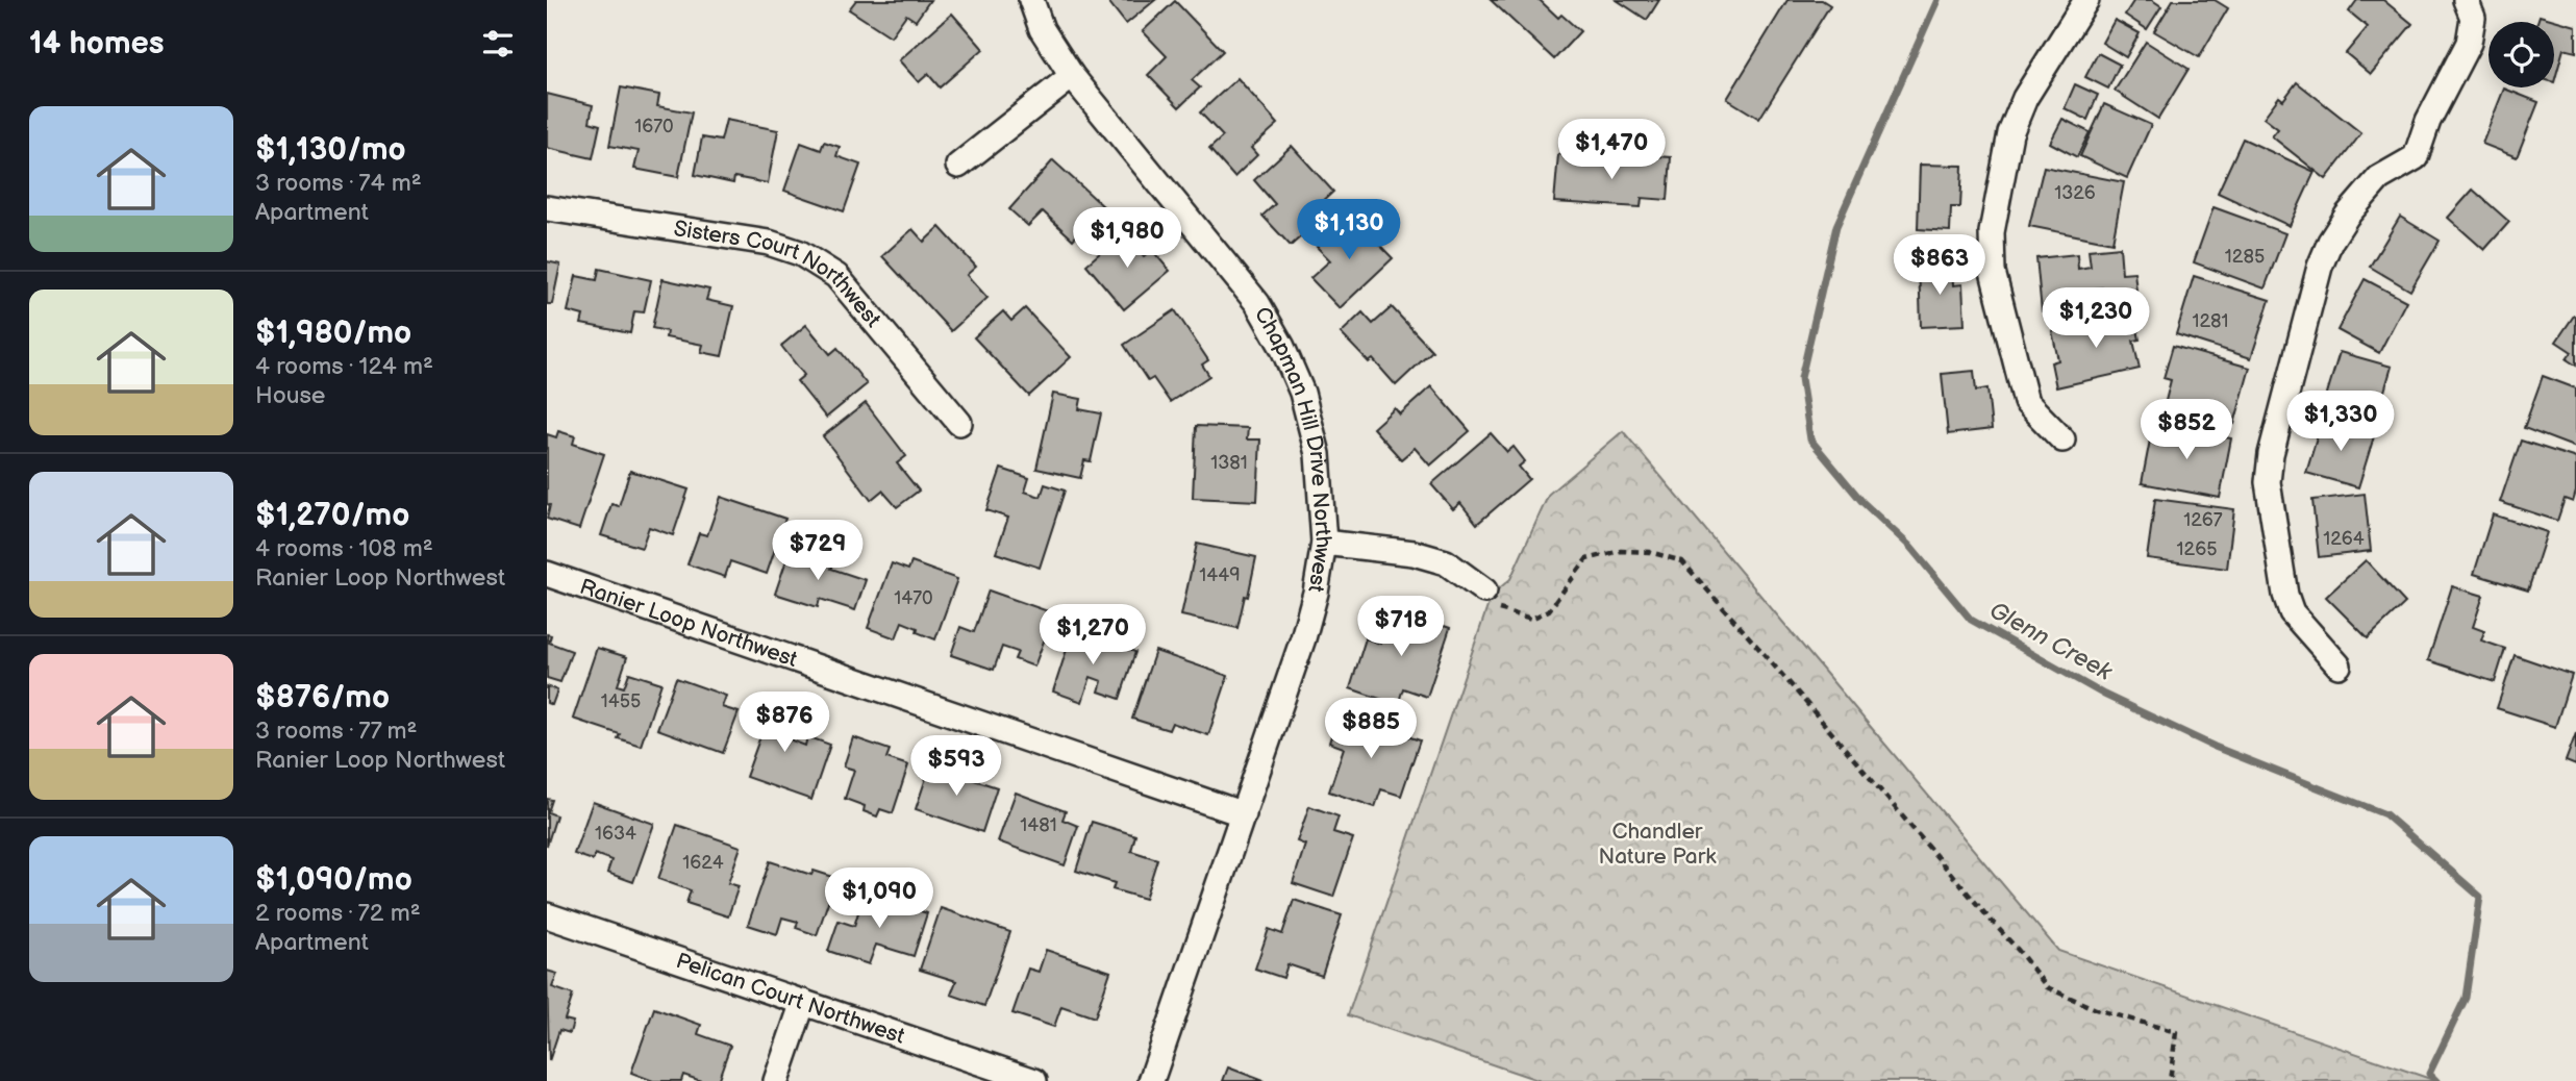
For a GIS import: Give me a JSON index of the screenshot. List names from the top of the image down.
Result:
{
  "streets": {
    "street": [
      "Sisters Court Northwest",
      "Chapman Hill Drive Northwest",
      "Ranier Loop Northwest",
      "Pelican Court Northwest"
    ]
  },
  "crossings": [
    ["Chapman Hill Drive Northwest", "Ranier Loop Northwest"]
  ],
  "water": ["Glenn Creek"],
  "parks": ["Chandler Nature Park"],
  "house_numbers": [
    "1670",
    "1326",
    "1285",
    "1281",
    "1381",
    "1267",
    "1264",
    "1265",
    "1449",
    "1470",
    "1455",
    "1481",
    "1634",
    "1624"
  ],
  "page": {
    "heading": "14 homes",
    "list": [
      {
        "name": "$1,130/mo",
        "note": "3 rooms · 74 m² · Apartment"
      },
      {
        "name": "$1,980/mo",
        "note": "4 rooms · 124 m² · House"
      },
      {
        "name": "$1,270/mo",
        "note": "4 rooms · 108 m² · Ranier Loop Northwest"
      },
      {
        "name": "$876/mo",
        "note": "3 rooms · 77 m² · Ranier Loop Northwest"
      },
      {
        "name": "$1,090/mo",
        "note": "2 rooms · 72 m² · Apartment"
      }
    ],
    "price": [
      "$1,470",
      "$1,130",
      "$1,980",
      "$863",
      "$1,230",
      "$1,330",
      "$852",
      "$729",
      "$718",
      "$1,270",
      "$876",
      "$885",
      "$593",
      "$1,090"
    ]
  }
}
